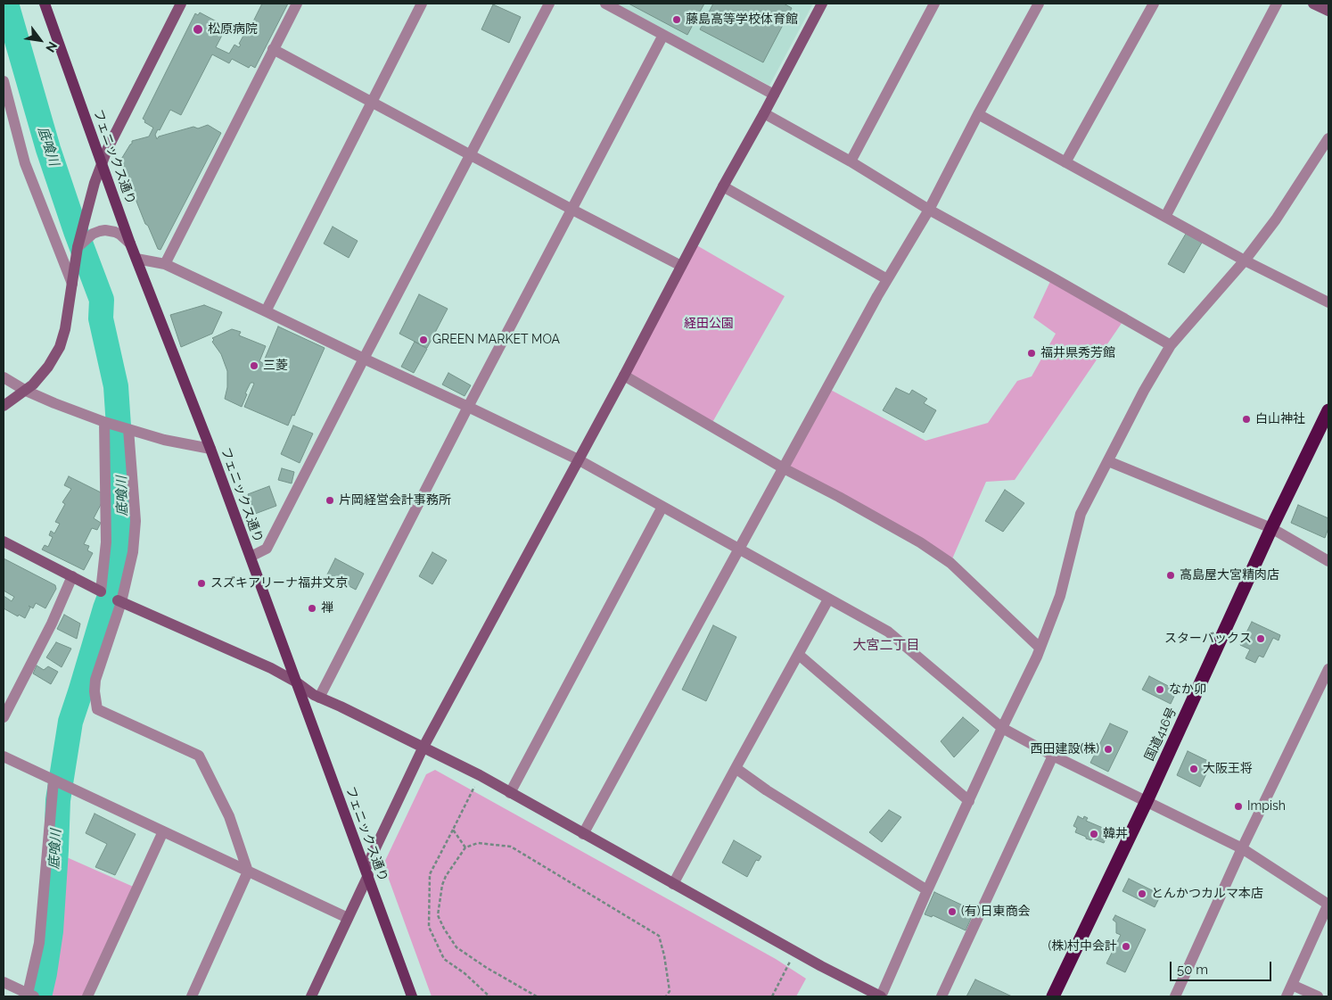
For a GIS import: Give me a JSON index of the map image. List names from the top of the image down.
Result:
{
  "streets": {
    "highway": ["国道416号"],
    "main road": ["フェニックス通り"]
  },
  "districts": ["大宮二丁目"],
  "water": ["底喰川"],
  "parks": ["経田公園"],
  "places": [
    "藤島高等学校体育館",
    "松原病院",
    "GREEN MARKET MOA",
    "福井県秀芳館",
    "三菱",
    "白山神社",
    "片岡経営会計事務所",
    "高島屋大宮精肉店",
    "スズキアリーナ福井文京",
    "禅",
    "スターバックス",
    "なか卯",
    "西田建設(株)",
    "大阪王将",
    "Impish",
    "韓丼",
    "とんかつカルマ本店",
    "(有)日東商会",
    "(株)村中会計"
  ],
  "scale_bar": "50 m",
  "north": "bottom right"
}
